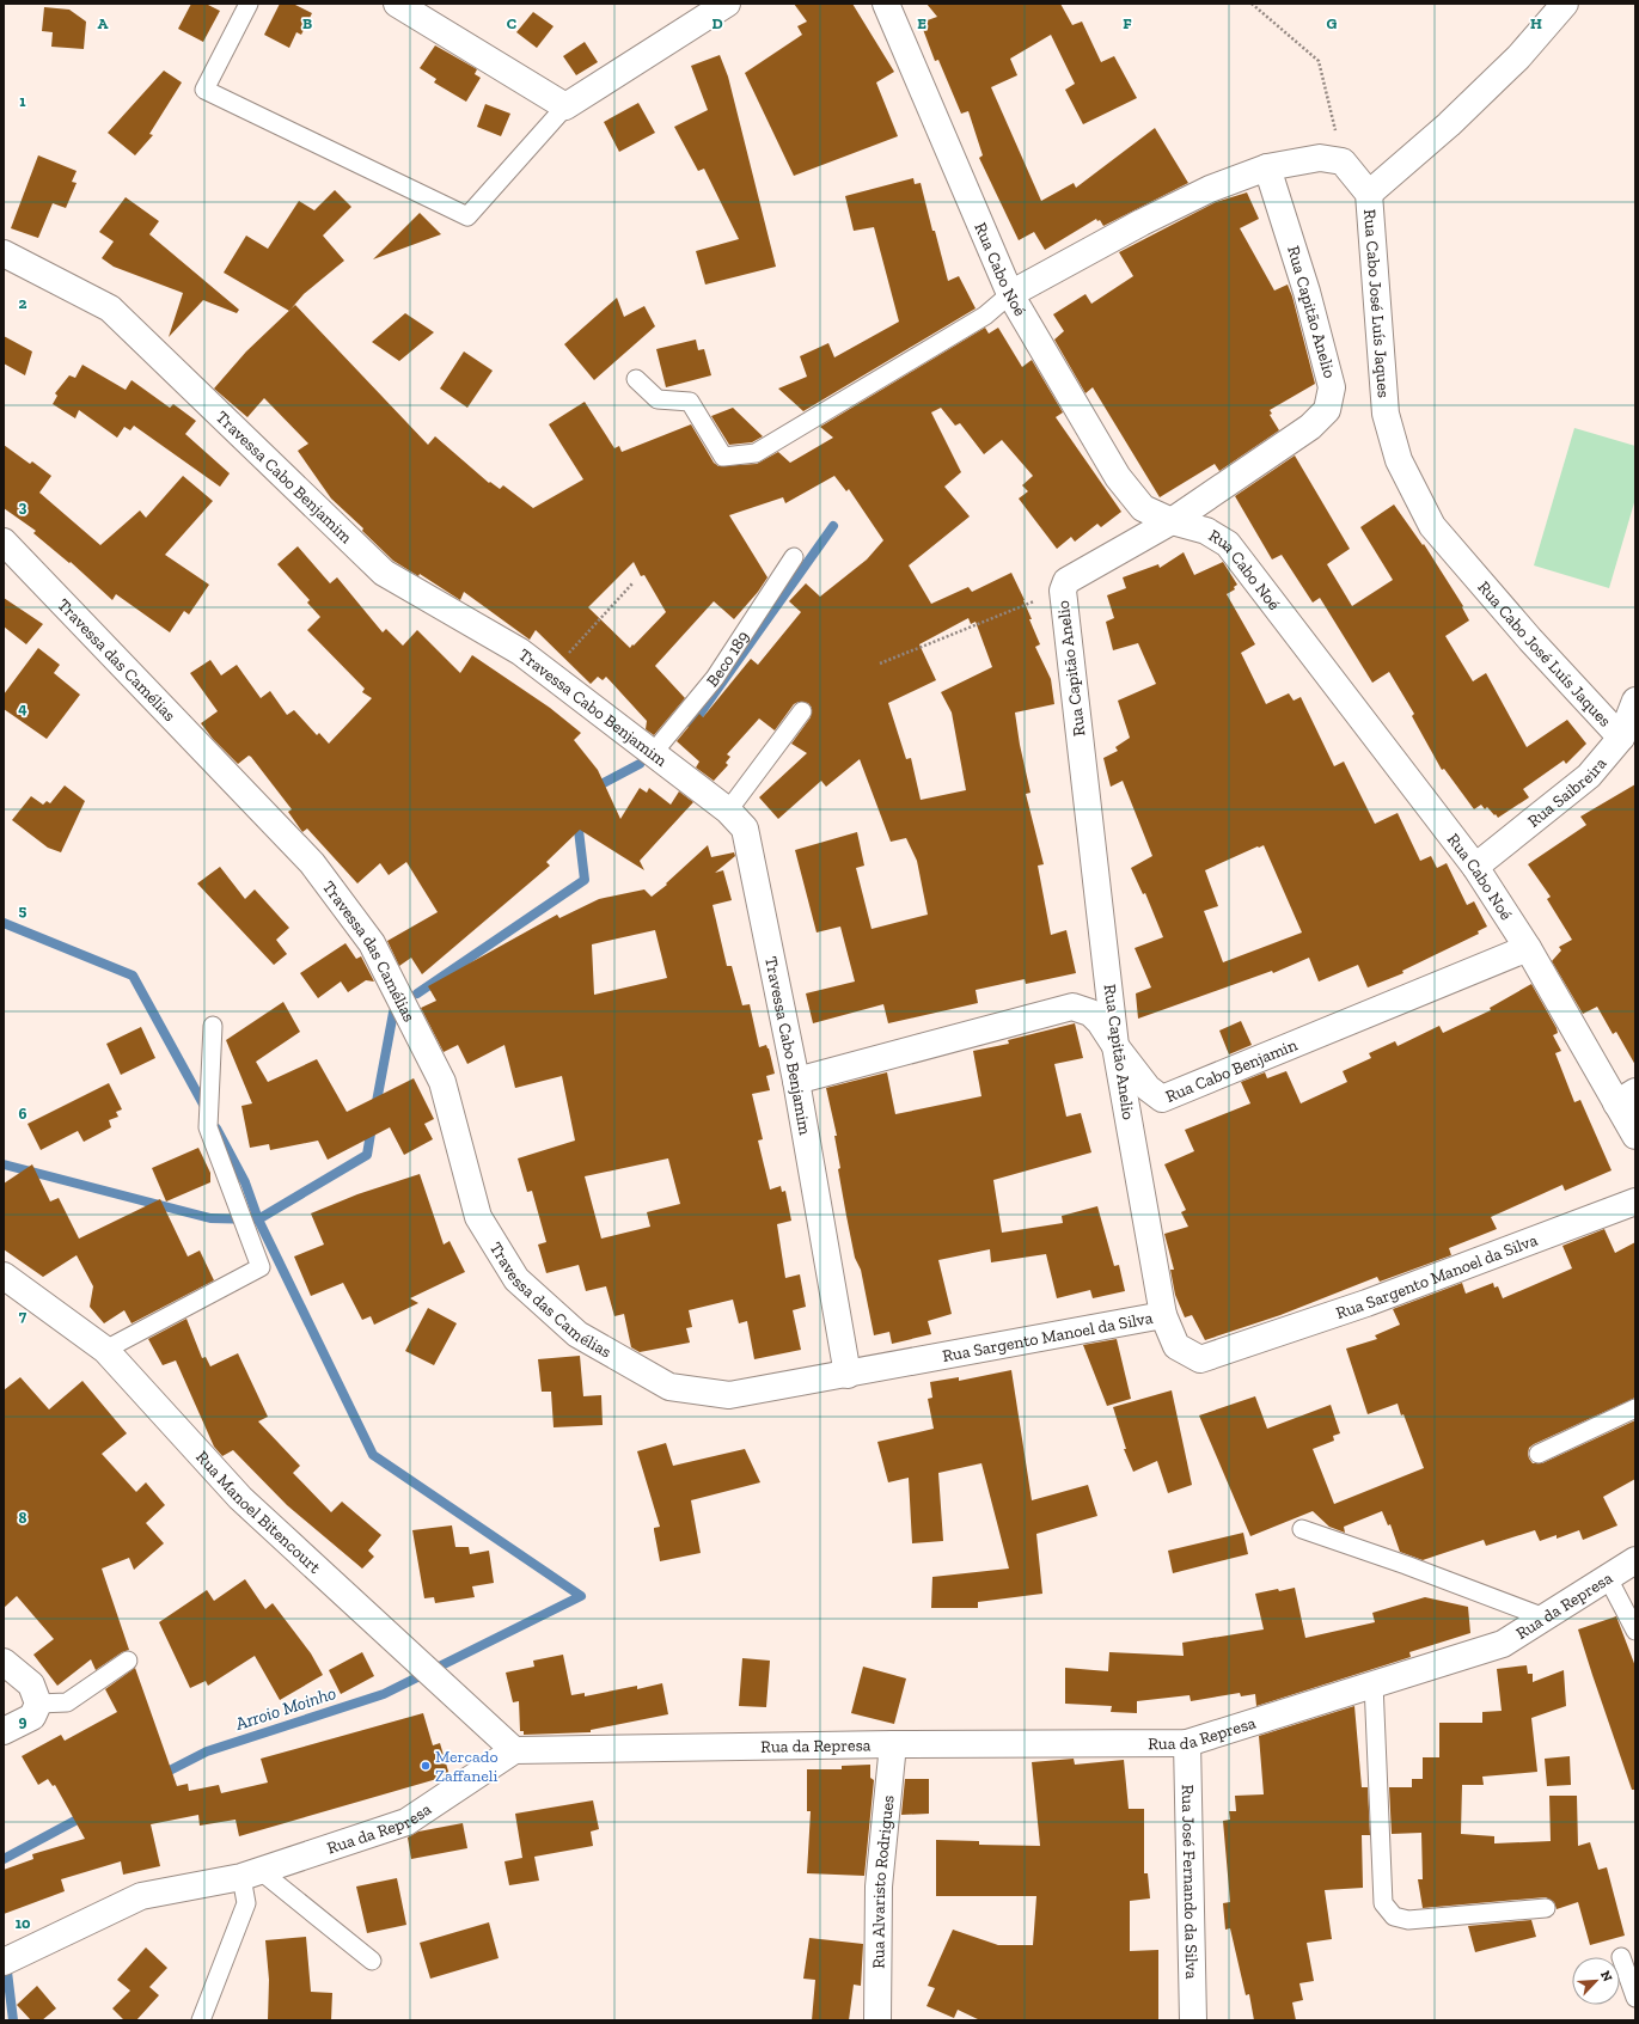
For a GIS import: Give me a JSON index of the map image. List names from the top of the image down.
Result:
{
  "streets": {
    "street": [
      "Rua Cabo Noé",
      "Rua Cabo José Luís Jaques",
      "Rua Capitão Anelio",
      "Travessa Cabo Benjamim",
      "Travessa das Camélias",
      "Rua Saibreira",
      "Rua Cabo Benjamin",
      "Rua Sargento Manoel da Silva",
      "Rua Manoel Bitencourt",
      "Rua da Represa",
      "Rua Alvaristo Rodrigues",
      "Rua José Fernando da Silva"
    ],
    "lane": ["Beco 189"]
  },
  "crossings": [
    ["Rua Cabo Noé", "Rua Capitão Anelio"],
    ["Rua Cabo Noé", "Rua Saibreira"],
    ["Rua Cabo Noé", "Rua Cabo Benjamin"],
    ["Rua Cabo José Luís Jaques", "Rua Saibreira"],
    ["Rua Capitão Anelio", "Rua Cabo Benjamin"],
    ["Rua Capitão Anelio", "Rua Sargento Manoel da Silva"],
    ["Travessa Cabo Benjamim", "Beco 189"],
    ["Travessa Cabo Benjamim", "Rua Cabo Benjamin"],
    ["Travessa Cabo Benjamim", "Rua Sargento Manoel da Silva"],
    ["Travessa das Camélias", "Rua Sargento Manoel da Silva"],
    ["Rua Manoel Bitencourt", "Rua da Represa"],
    ["Rua da Represa", "Rua Alvaristo Rodrigues"],
    ["Rua da Represa", "Rua José Fernando da Silva"]
  ],
  "water": ["Arroio Moinho"],
  "places": ["Mercado Zaffaneli"],
  "north": "top right",
  "grid": {
    "columns": [
      "A",
      "B",
      "C",
      "D",
      "E",
      "F",
      "G",
      "H"
    ],
    "rows": [
      "1",
      "2",
      "3",
      "4",
      "5",
      "6",
      "7",
      "8",
      "9",
      "10"
    ]
  }
}
